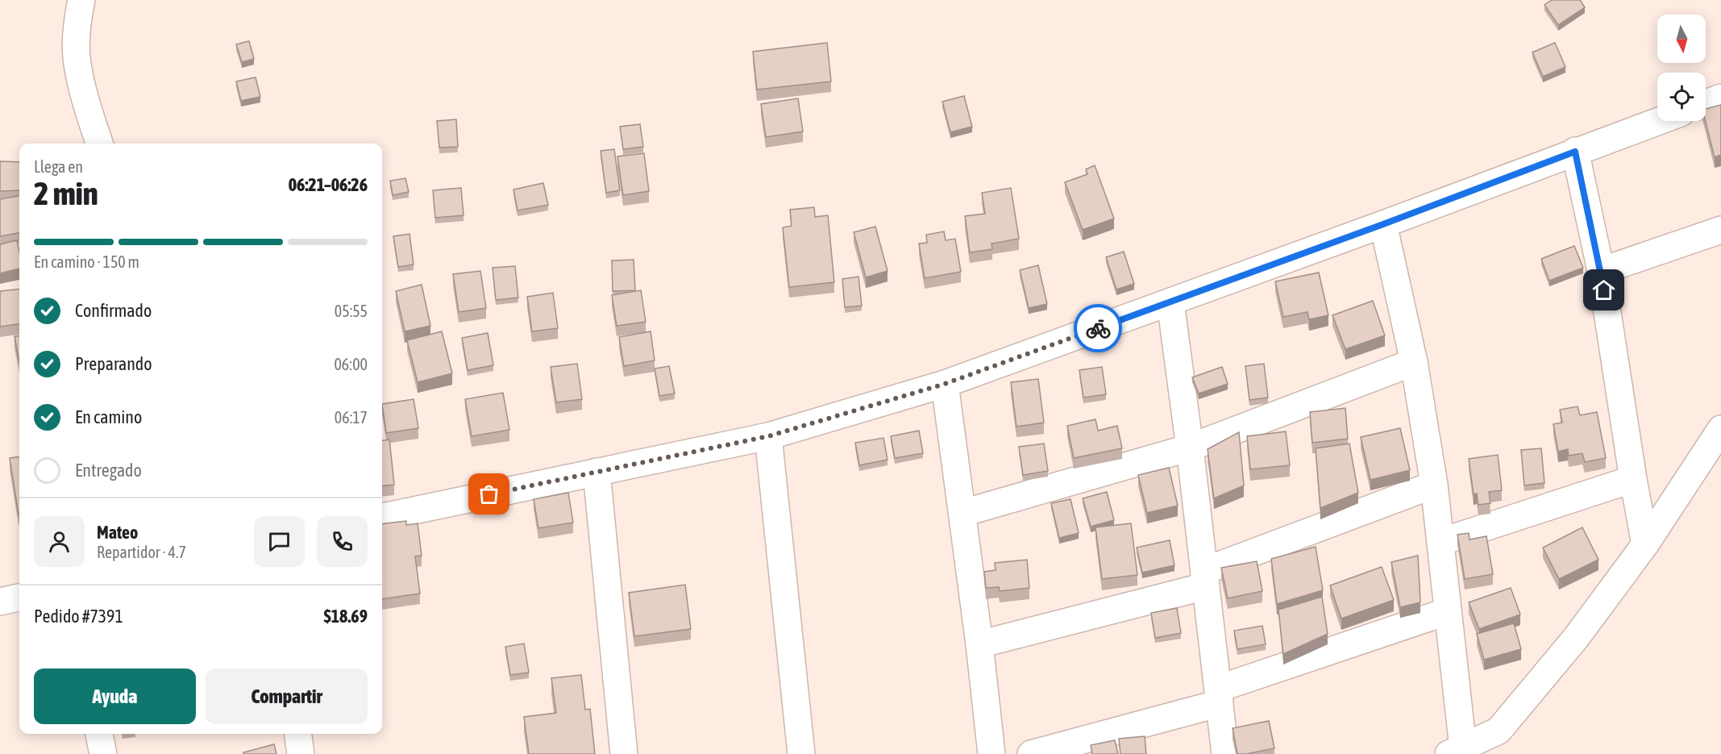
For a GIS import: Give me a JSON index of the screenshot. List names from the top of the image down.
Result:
{
  "north": "bottom",
  "page": {
    "heading": ["2 min", "Llega en", "06:21–06:26"],
    "panel": [
      "Mateo",
      "Repartidor · 4.7",
      "Pedido #7391",
      "$18.69"
    ],
    "bar": "En camino · 150 m",
    "list": [
      ["Confirmado", "05:55"],
      ["Preparando", "06:00"],
      ["En camino", "06:17"],
      "Entregado"
    ],
    "buttons": ["Ayuda", "Compartir"]
  }
}
